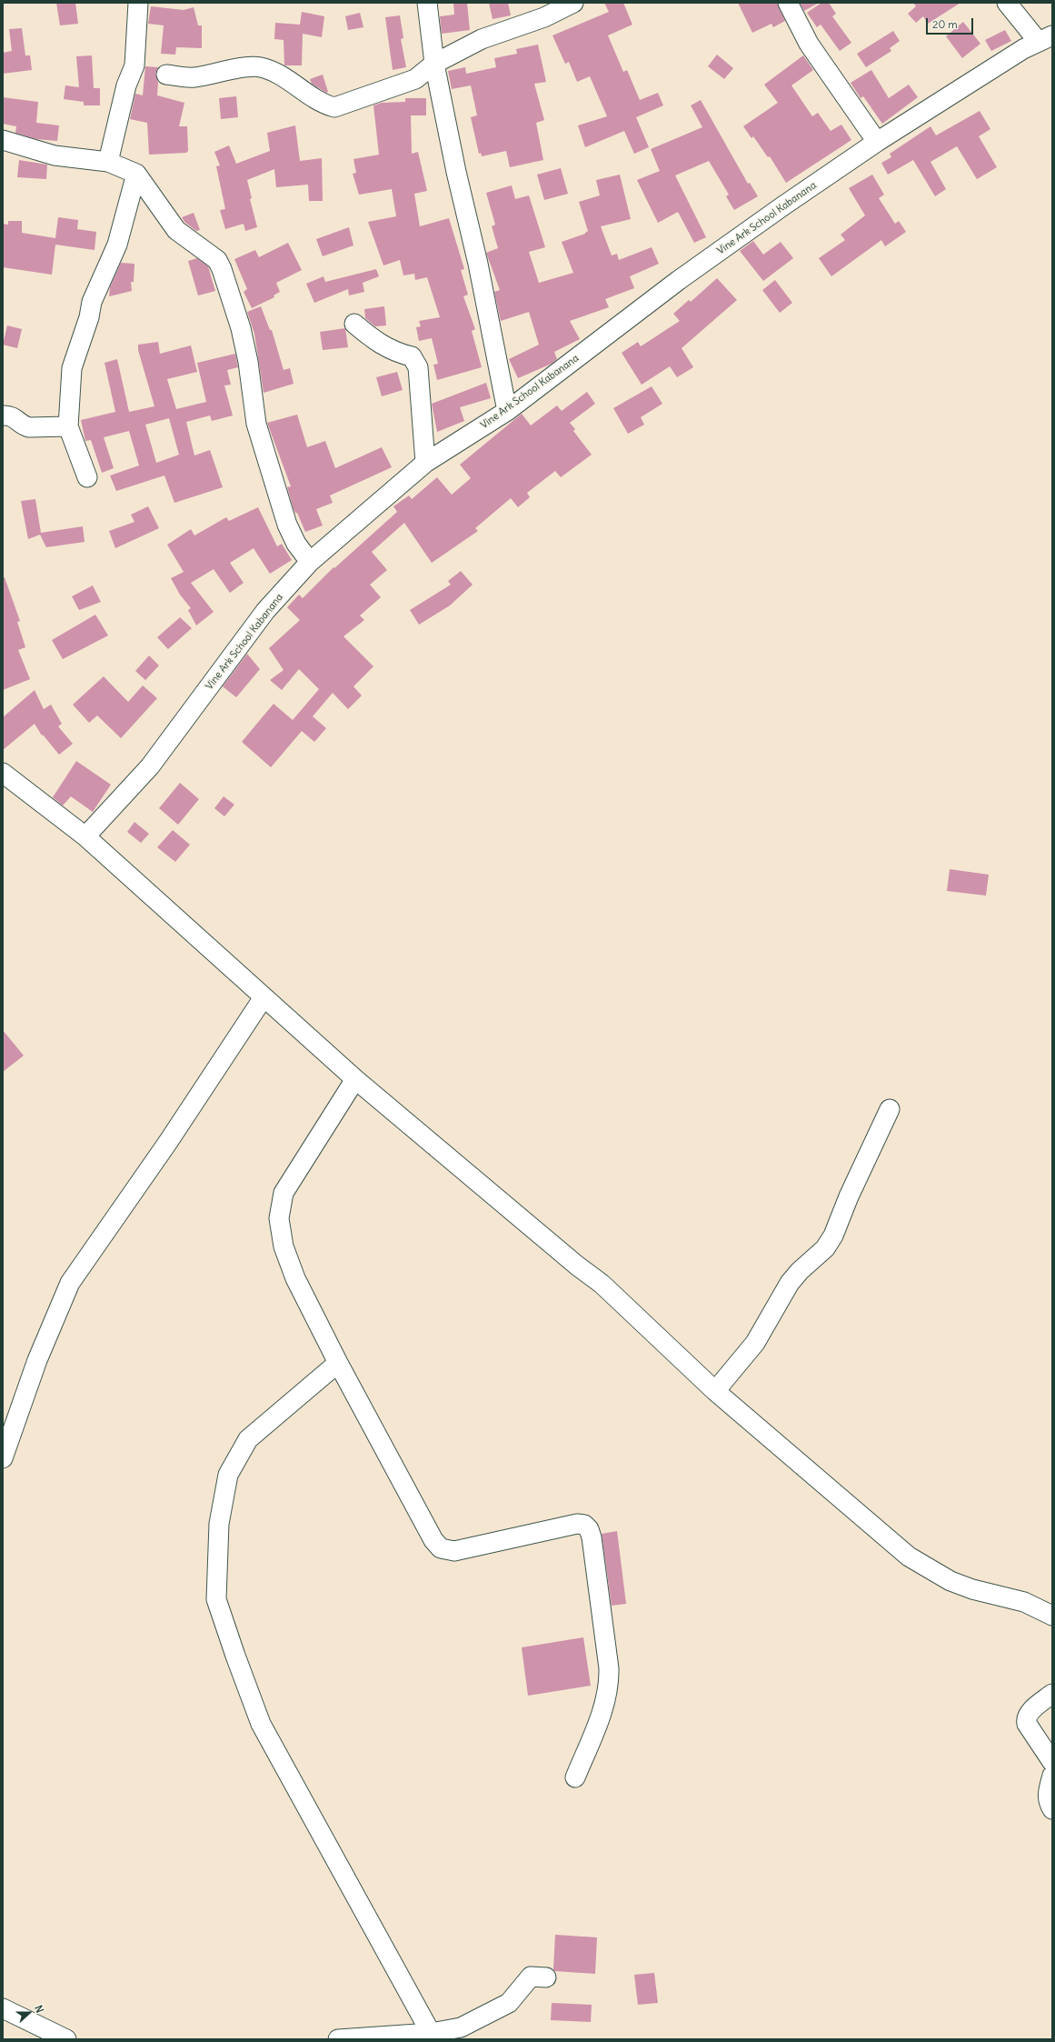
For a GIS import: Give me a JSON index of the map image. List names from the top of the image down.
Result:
{
  "streets": {
    "street": ["Vine Ark School Kabanana"]
  },
  "scale_bar": "20 m",
  "north": "right"
}
